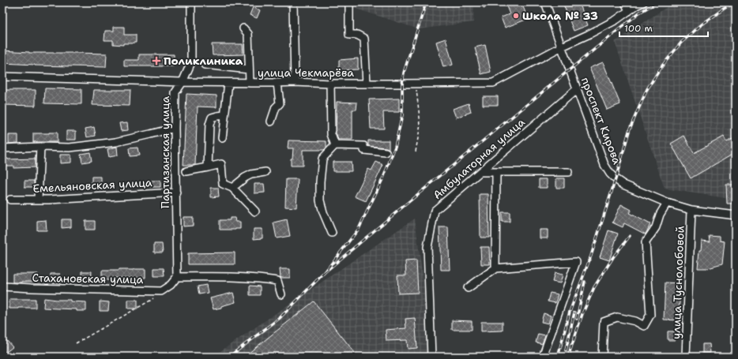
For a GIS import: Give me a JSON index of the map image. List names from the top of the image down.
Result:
{
  "streets": {
    "street": [
      "улица Чекмарёва",
      "проспект Кирова",
      "Партизанская улица",
      "Амбулаторная улица",
      "Емельяновская улица",
      "Стахановская улица",
      "улица Туснолобовой"
    ]
  },
  "crossings": [
    ["улица Чекмарёва", "проспект Кирова"],
    ["улица Чекмарёва", "Партизанская улица"],
    ["проспект Кирова", "Амбулаторная улица"],
    ["проспект Кирова", "улица Туснолобовой"],
    ["Партизанская улица", "Емельяновская улица"]
  ],
  "places": {
    "other": ["Школа № 33"],
    "health": ["Поликлиника"]
  },
  "scale_bar": "100 m"
}
